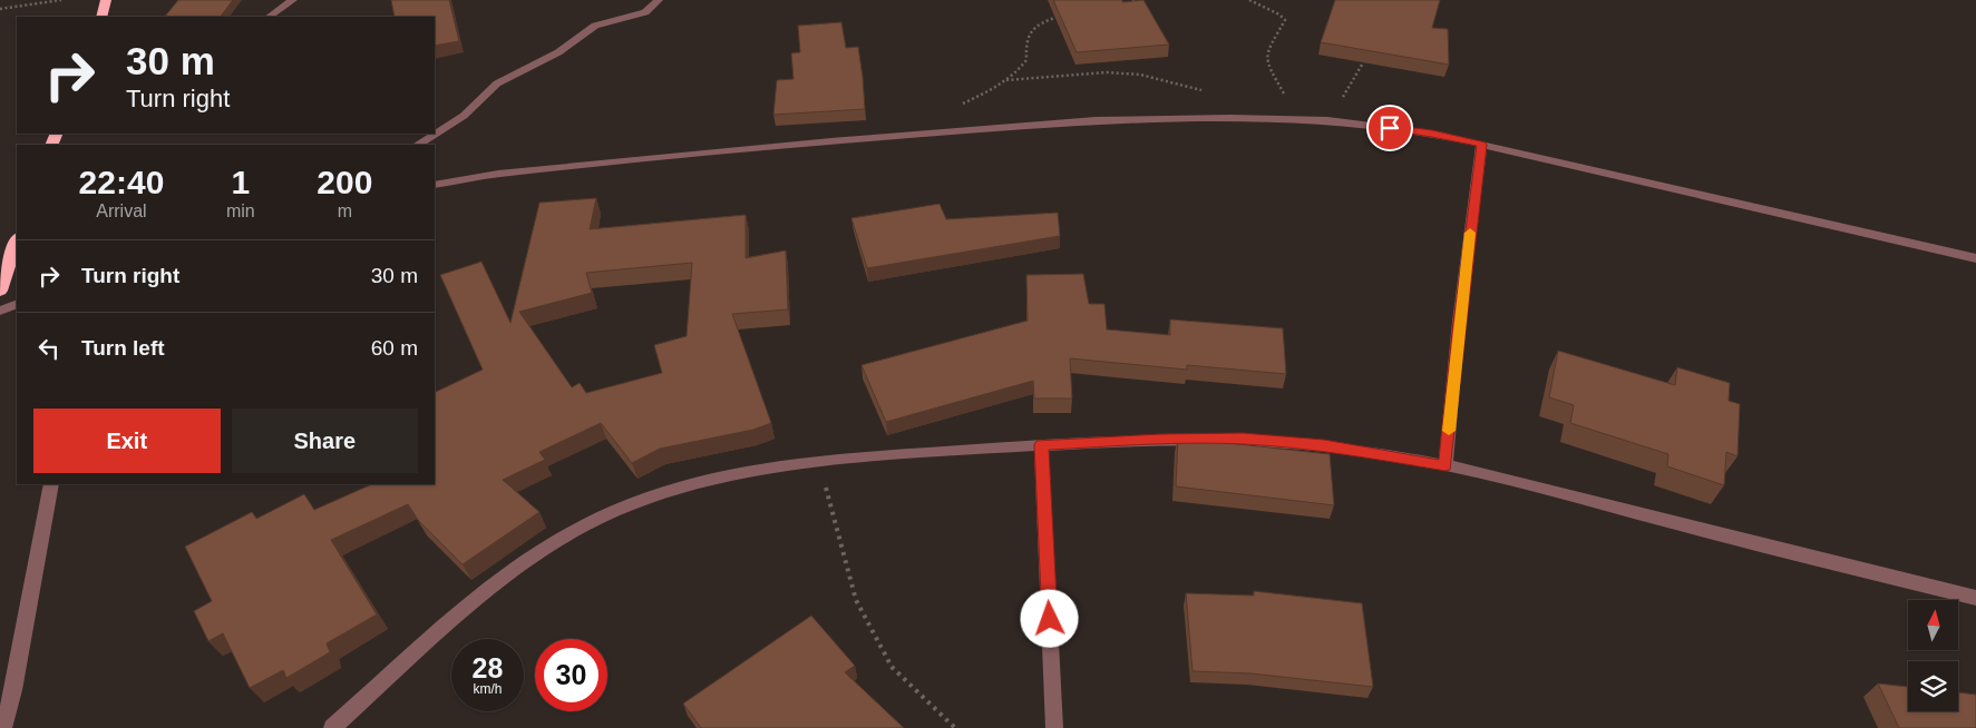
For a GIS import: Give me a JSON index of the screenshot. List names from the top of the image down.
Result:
{
  "north": "top",
  "page": {
    "turn": ["30 m", "Turn right"],
    "eta": [
      "22:40",
      "Arrival",
      "1",
      "min",
      "200",
      "m"
    ],
    "list": [
      {
        "name": "Turn right",
        "value": "30 m"
      },
      {
        "name": "Turn left",
        "value": "60 m"
      }
    ],
    "buttons": ["Exit", "Share"],
    "speed": "28 km/h",
    "limit": "30"
  }
}
